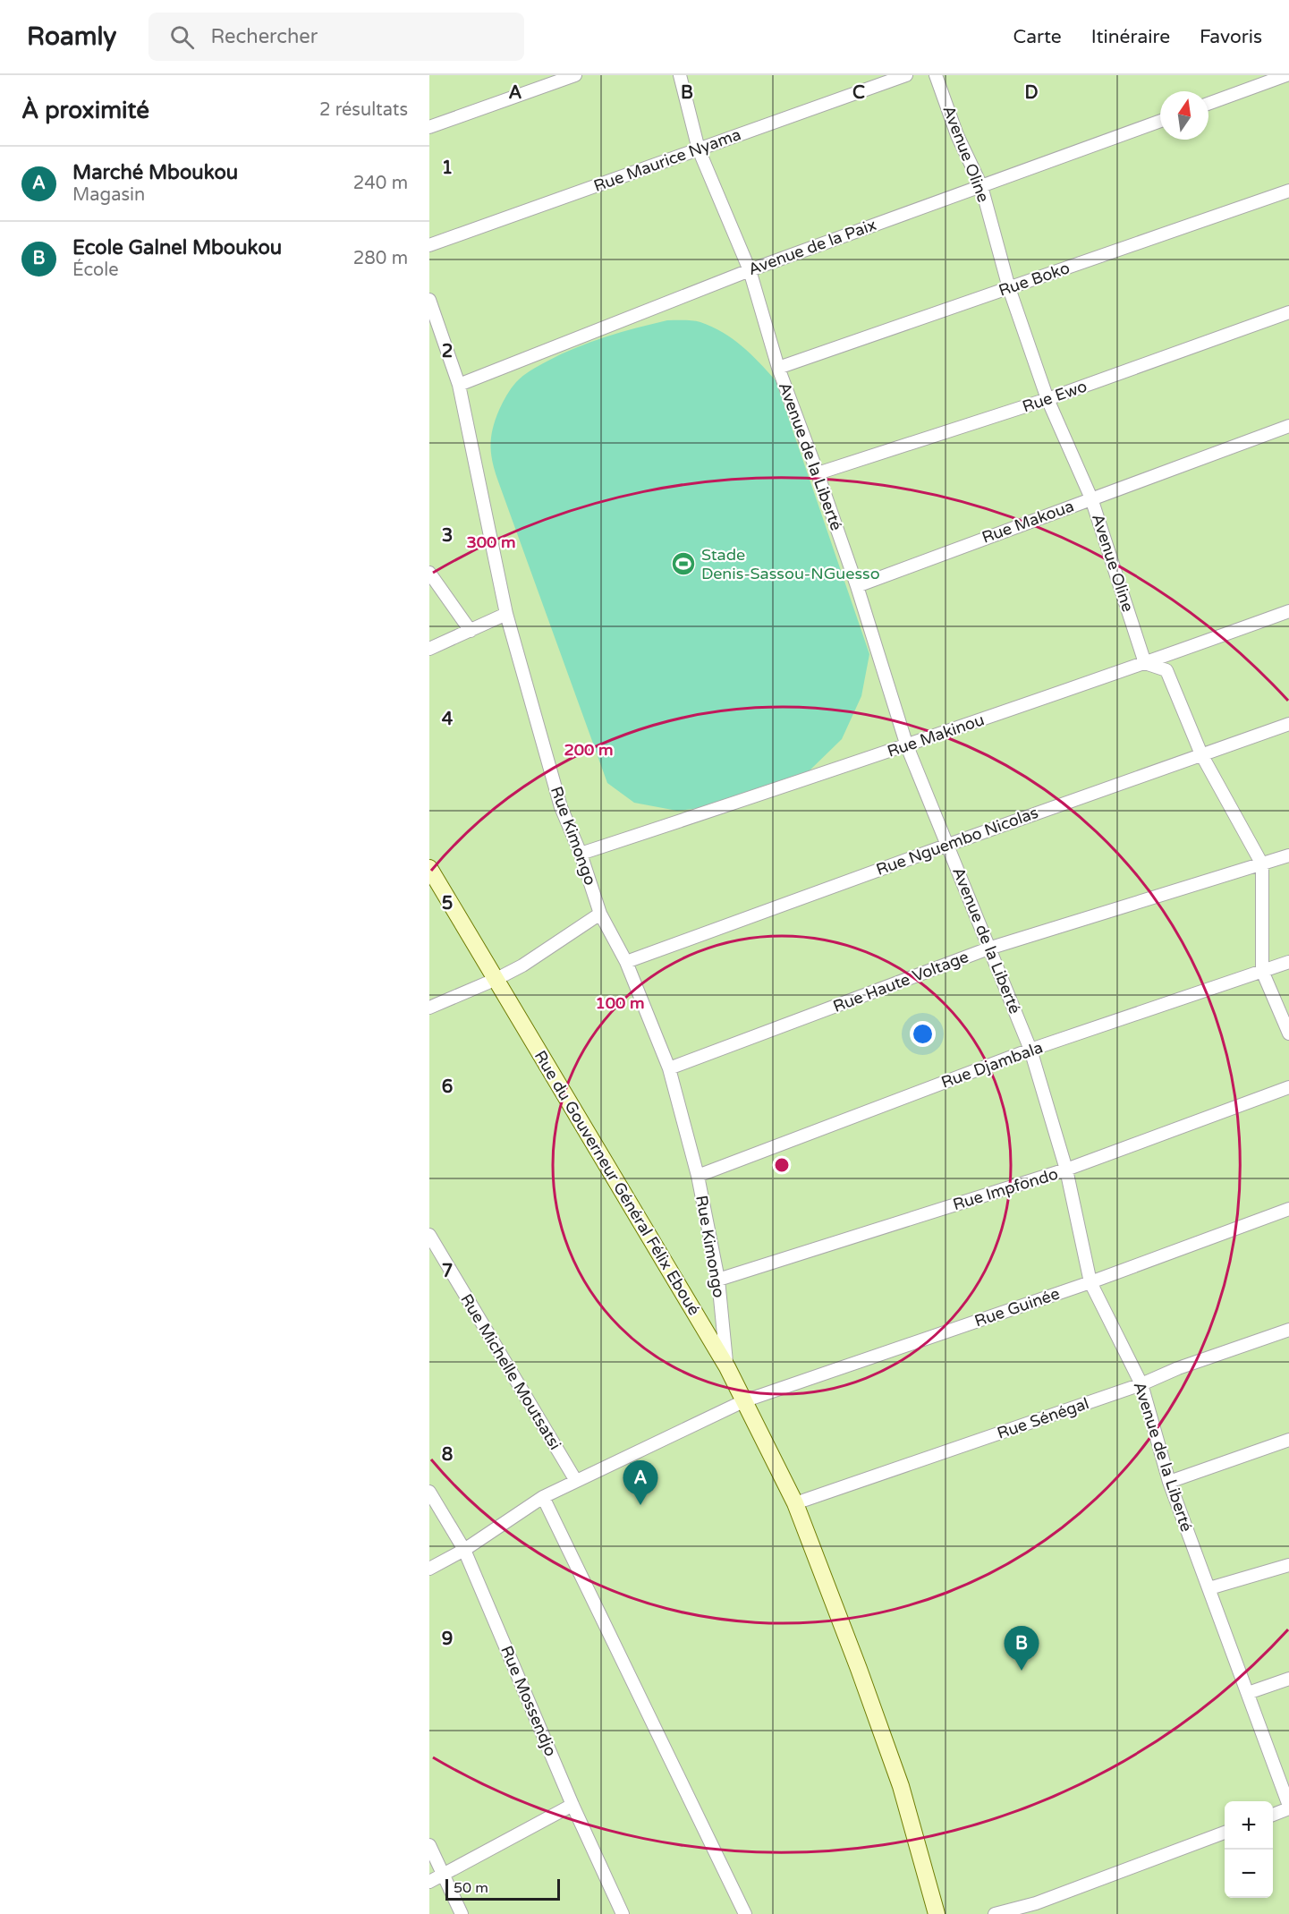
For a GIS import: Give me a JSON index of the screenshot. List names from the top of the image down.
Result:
{
  "streets": {
    "main road": ["Rue du Gouverneur Général Félix Eboué"],
    "street": [
      "Avenue Oline",
      "Rue Maurice Nyama",
      "Avenue de la Paix",
      "Rue Boko",
      "Rue Ewo",
      "Avenue de la Liberté",
      "Rue Makoua",
      "Rue Makinou",
      "Rue Kimongo",
      "Rue Nguembo Nicolas",
      "Rue Haute Voltage",
      "Rue Djambala",
      "Rue Impfondo",
      "Rue Guinée",
      "Rue Michelle Moutsatsi",
      "Rue Sénégal",
      "Rue Mossendjo"
    ]
  },
  "crossings": [
    ["Avenue Oline", "Avenue de la Paix"],
    ["Avenue Oline", "Rue Boko"],
    ["Avenue Oline", "Rue Ewo"],
    ["Avenue Oline", "Rue Makoua"],
    ["Avenue Oline", "Rue Makinou"],
    ["Rue Maurice Nyama", "Avenue de la Liberté"],
    ["Avenue de la Paix", "Avenue de la Liberté"],
    ["Avenue de la Paix", "Rue Kimongo"],
    ["Rue Boko", "Avenue de la Liberté"],
    ["Rue Ewo", "Avenue de la Liberté"],
    ["Avenue de la Liberté", "Rue Makoua"],
    ["Avenue de la Liberté", "Rue Makinou"],
    ["Avenue de la Liberté", "Rue Nguembo Nicolas"],
    ["Avenue de la Liberté", "Rue Haute Voltage"],
    ["Avenue de la Liberté", "Rue Djambala"],
    ["Avenue de la Liberté", "Rue Impfondo"],
    ["Avenue de la Liberté", "Rue Guinée"],
    ["Avenue de la Liberté", "Rue Sénégal"],
    ["Rue Makinou", "Rue Kimongo"],
    ["Rue Kimongo", "Rue Nguembo Nicolas"],
    ["Rue Kimongo", "Rue Haute Voltage"],
    ["Rue Kimongo", "Rue Djambala"],
    ["Rue Kimongo", "Rue du Gouverneur Général Félix Eboué"],
    ["Rue Kimongo", "Rue Impfondo"],
    ["Rue du Gouverneur Général Félix Eboué", "Rue Guinée"],
    ["Rue du Gouverneur Général Félix Eboué", "Rue Sénégal"],
    ["Rue Guinée", "Rue Michelle Moutsatsi"],
    ["Rue Guinée", "Rue Mossendjo"]
  ],
  "places": {
    "sports": ["Stade Denis-Sassou-NGuesso"]
  },
  "scale_bar": "50 m",
  "north": "top",
  "page": {
    "header": "Roamly",
    "search": "Rechercher",
    "nav": ["Carte", "Itinéraire", "Favoris"],
    "heading": ["À proximité", "2 résultats"],
    "list": [
      {
        "mark": "A",
        "name": "Marché Mboukou",
        "note": "Magasin",
        "value": "240 m"
      },
      {
        "mark": "B",
        "name": "Ecole Galnel Mboukou",
        "note": "École",
        "value": "280 m"
      }
    ],
    "pins": ["A", "B"],
    "map_buttons": ["+", "−"],
    "scale": "50 m"
  },
  "grid": {
    "columns": [
      "A",
      "B",
      "C",
      "D"
    ],
    "rows": [
      "1",
      "2",
      "3",
      "4",
      "5",
      "6",
      "7",
      "8",
      "9"
    ]
  },
  "rings": ["300 m", "200 m", "100 m"]
}
